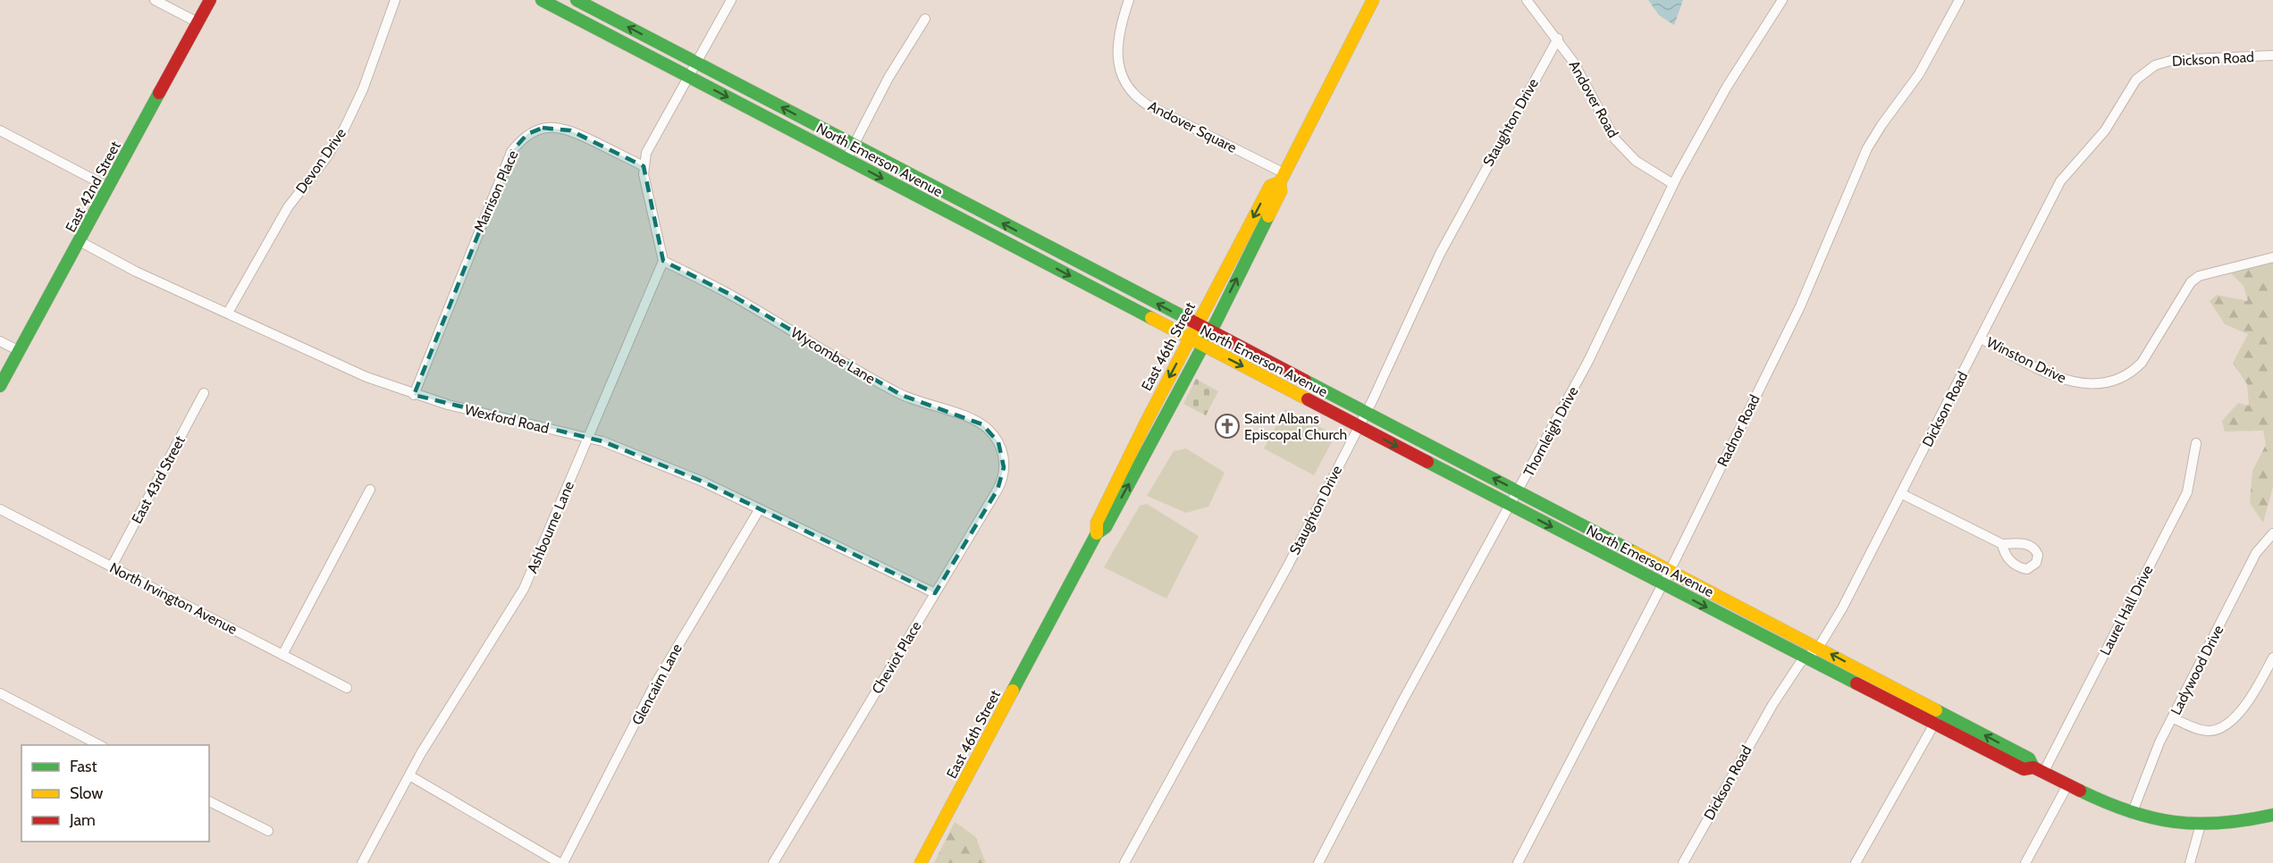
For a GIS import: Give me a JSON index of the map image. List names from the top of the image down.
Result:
{
  "streets": {
    "main road": ["North Emerson Avenue", "East 42nd Street", "East 46th Street"],
    "street": [
      "Dickson Road",
      "Andover Road",
      "Staughton Drive",
      "Andover Square",
      "Devon Drive",
      "Marrison Place",
      "Wycombe Lane",
      "Winston Drive",
      "Wexford Road",
      "Radnor Road",
      "Thornleigh Drive",
      "East 43rd Street",
      "Ashbourne Lane",
      "North Irvington Avenue",
      "Laurel Hall Drive",
      "Cheviot Place",
      "Ladywood Drive",
      "Glencairn Lane"
    ]
  },
  "crossings": [
    ["Dickson Road", "North Emerson Avenue"],
    ["Dickson Road", "Winston Drive"],
    ["Andover Road", "Staughton Drive"],
    ["Andover Road", "Thornleigh Drive"],
    ["Staughton Drive", "North Emerson Avenue"],
    ["Andover Square", "East 46th Street"],
    ["North Emerson Avenue", "East 46th Street"],
    ["North Emerson Avenue", "Radnor Road"],
    ["North Emerson Avenue", "Thornleigh Drive"],
    ["North Emerson Avenue", "Laurel Hall Drive"],
    ["North Emerson Avenue", "Ladywood Drive"],
    ["Devon Drive", "Wexford Road"],
    ["East 42nd Street", "Wexford Road"],
    ["Marrison Place", "Wexford Road"],
    ["Wycombe Lane", "Ashbourne Lane"],
    ["Wycombe Lane", "Cheviot Place"],
    ["Wexford Road", "Ashbourne Lane"],
    ["Wexford Road", "Cheviot Place"],
    ["Wexford Road", "Glencairn Lane"],
    ["East 43rd Street", "North Irvington Avenue"]
  ],
  "places": {
    "church": ["Saint Albans Episcopal Church"]
  },
  "legend": ["Fast", "Slow", "Jam"]
}
